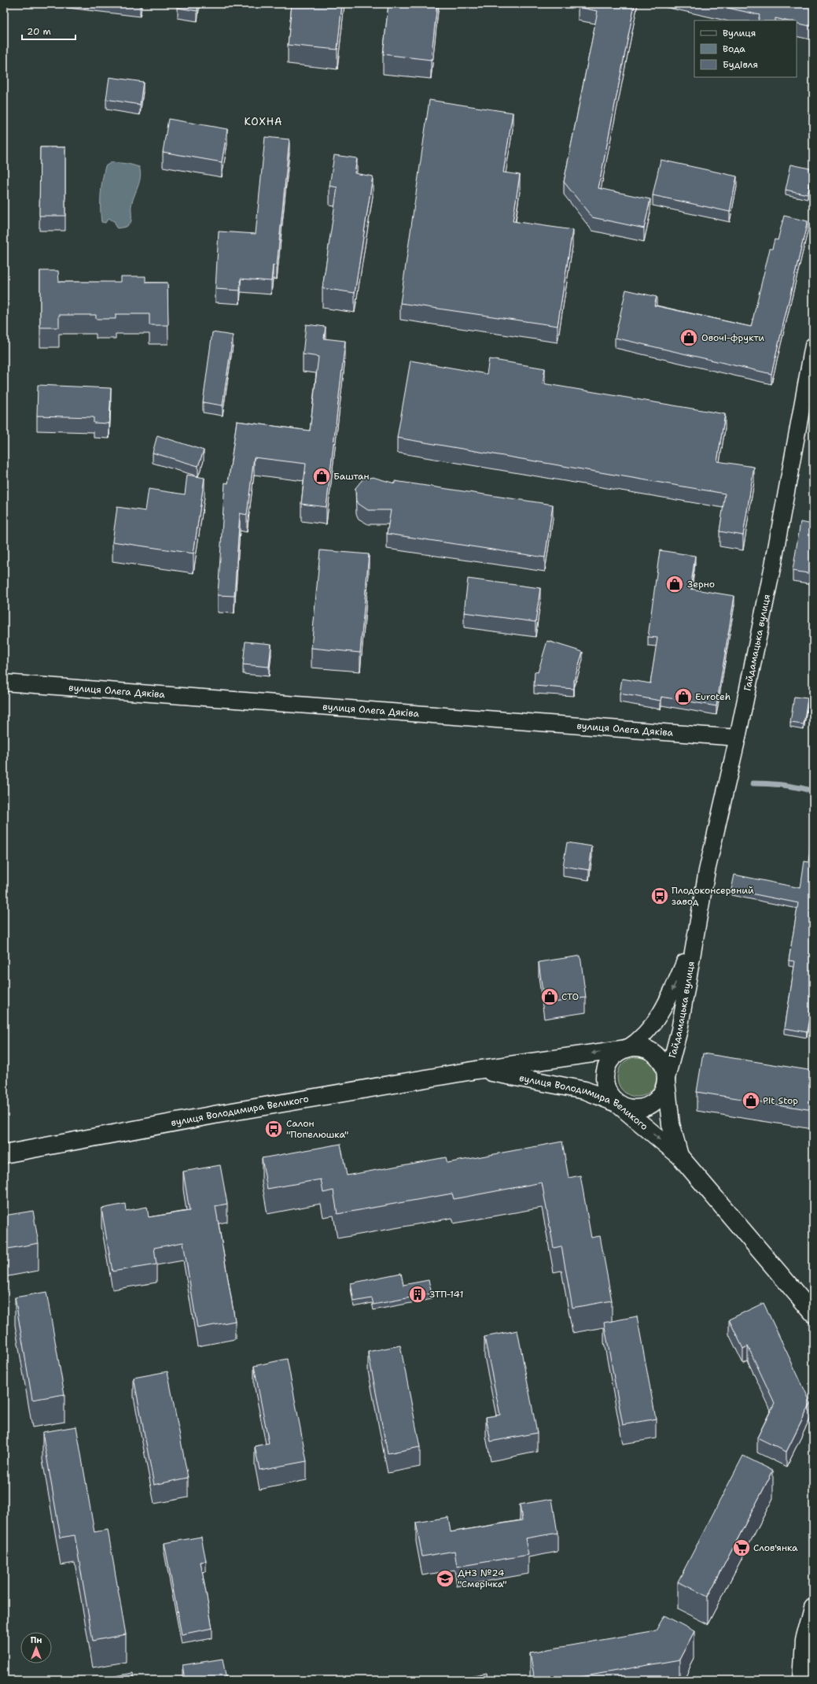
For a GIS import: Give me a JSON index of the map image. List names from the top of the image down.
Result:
{
  "streets": {
    "street": ["Гайдамацька вулиця", "вулиця Олега Дяківа", "вулиця Володимира Великого"]
  },
  "crossings": [
    ["Гайдамацька вулиця", "вулиця Олега Дяківа"],
    ["Гайдамацька вулиця", "вулиця Володимира Великого"]
  ],
  "districts": ["КОХНА"],
  "places": {
    "shop": [
      "Овочі-фрукти",
      "Баштан",
      "Зерно",
      "Euroteh",
      "СТО",
      "Pit Stop"
    ],
    "bus stop": ["Плодоконсервний завод", "Салон \"Попелюшка\""],
    "building": ["ЗТП-141"],
    "supermarket": ["Слов'янка"],
    "school or university": ["ДНЗ №24 \"Смерічка\""]
  },
  "legend": ["Вулиця", "Вода", "Будівля"],
  "scale_bar": "20 m",
  "north": "top"
}
